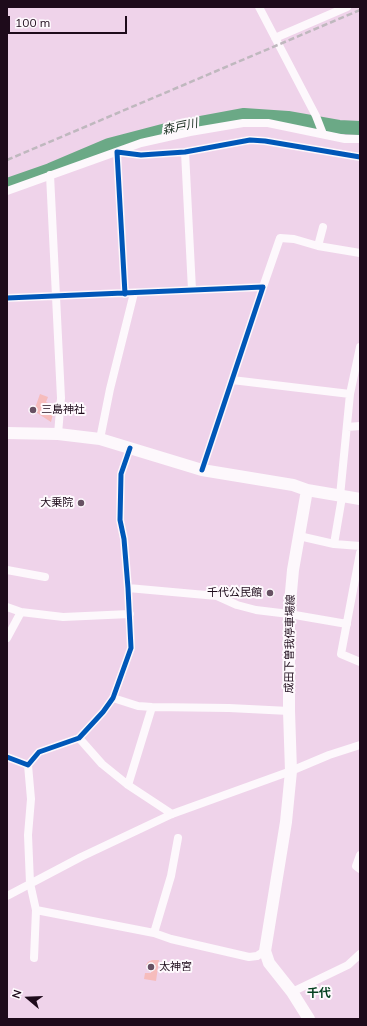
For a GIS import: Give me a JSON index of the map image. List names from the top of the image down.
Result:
{
  "streets": {
    "main road": ["成田下曽我停車場線"]
  },
  "districts": ["千代"],
  "water": ["森戸川"],
  "places": [
    "三島神社",
    "大乗院",
    "千代公民館",
    "太神宮"
  ],
  "scale_bar": "100 m",
  "north": "left"
}
